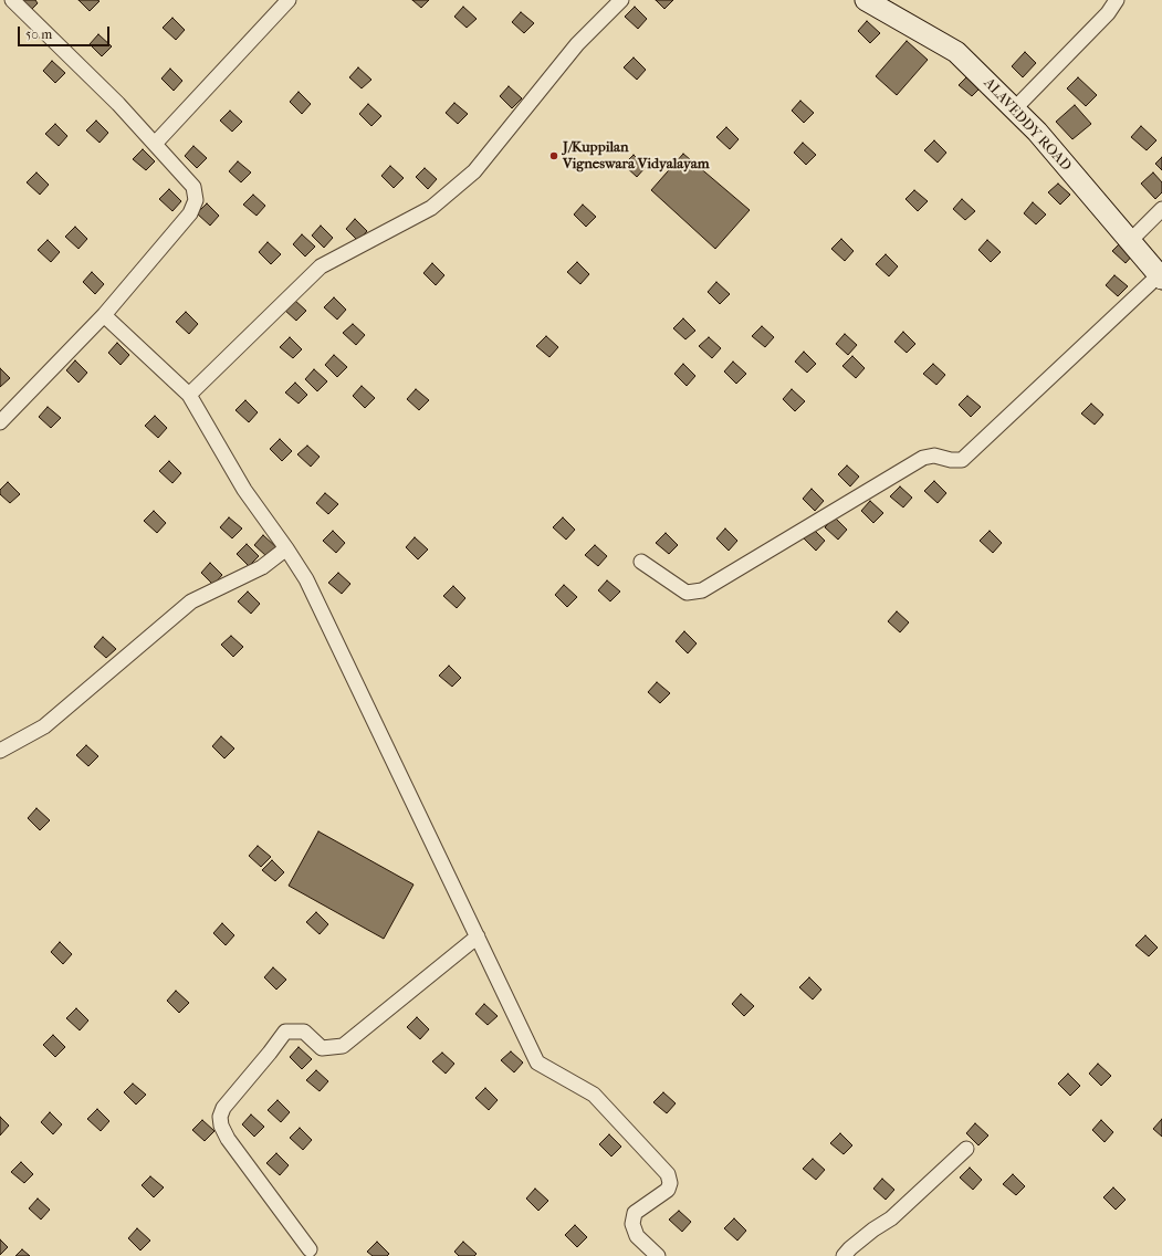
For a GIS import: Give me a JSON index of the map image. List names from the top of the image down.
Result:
{
  "streets": {
    "street": ["ALAVEDDY ROAD"]
  },
  "places": ["J/Kuppilan Vigneswara Vidyalayam"],
  "scale_bar": "50 m"
}
